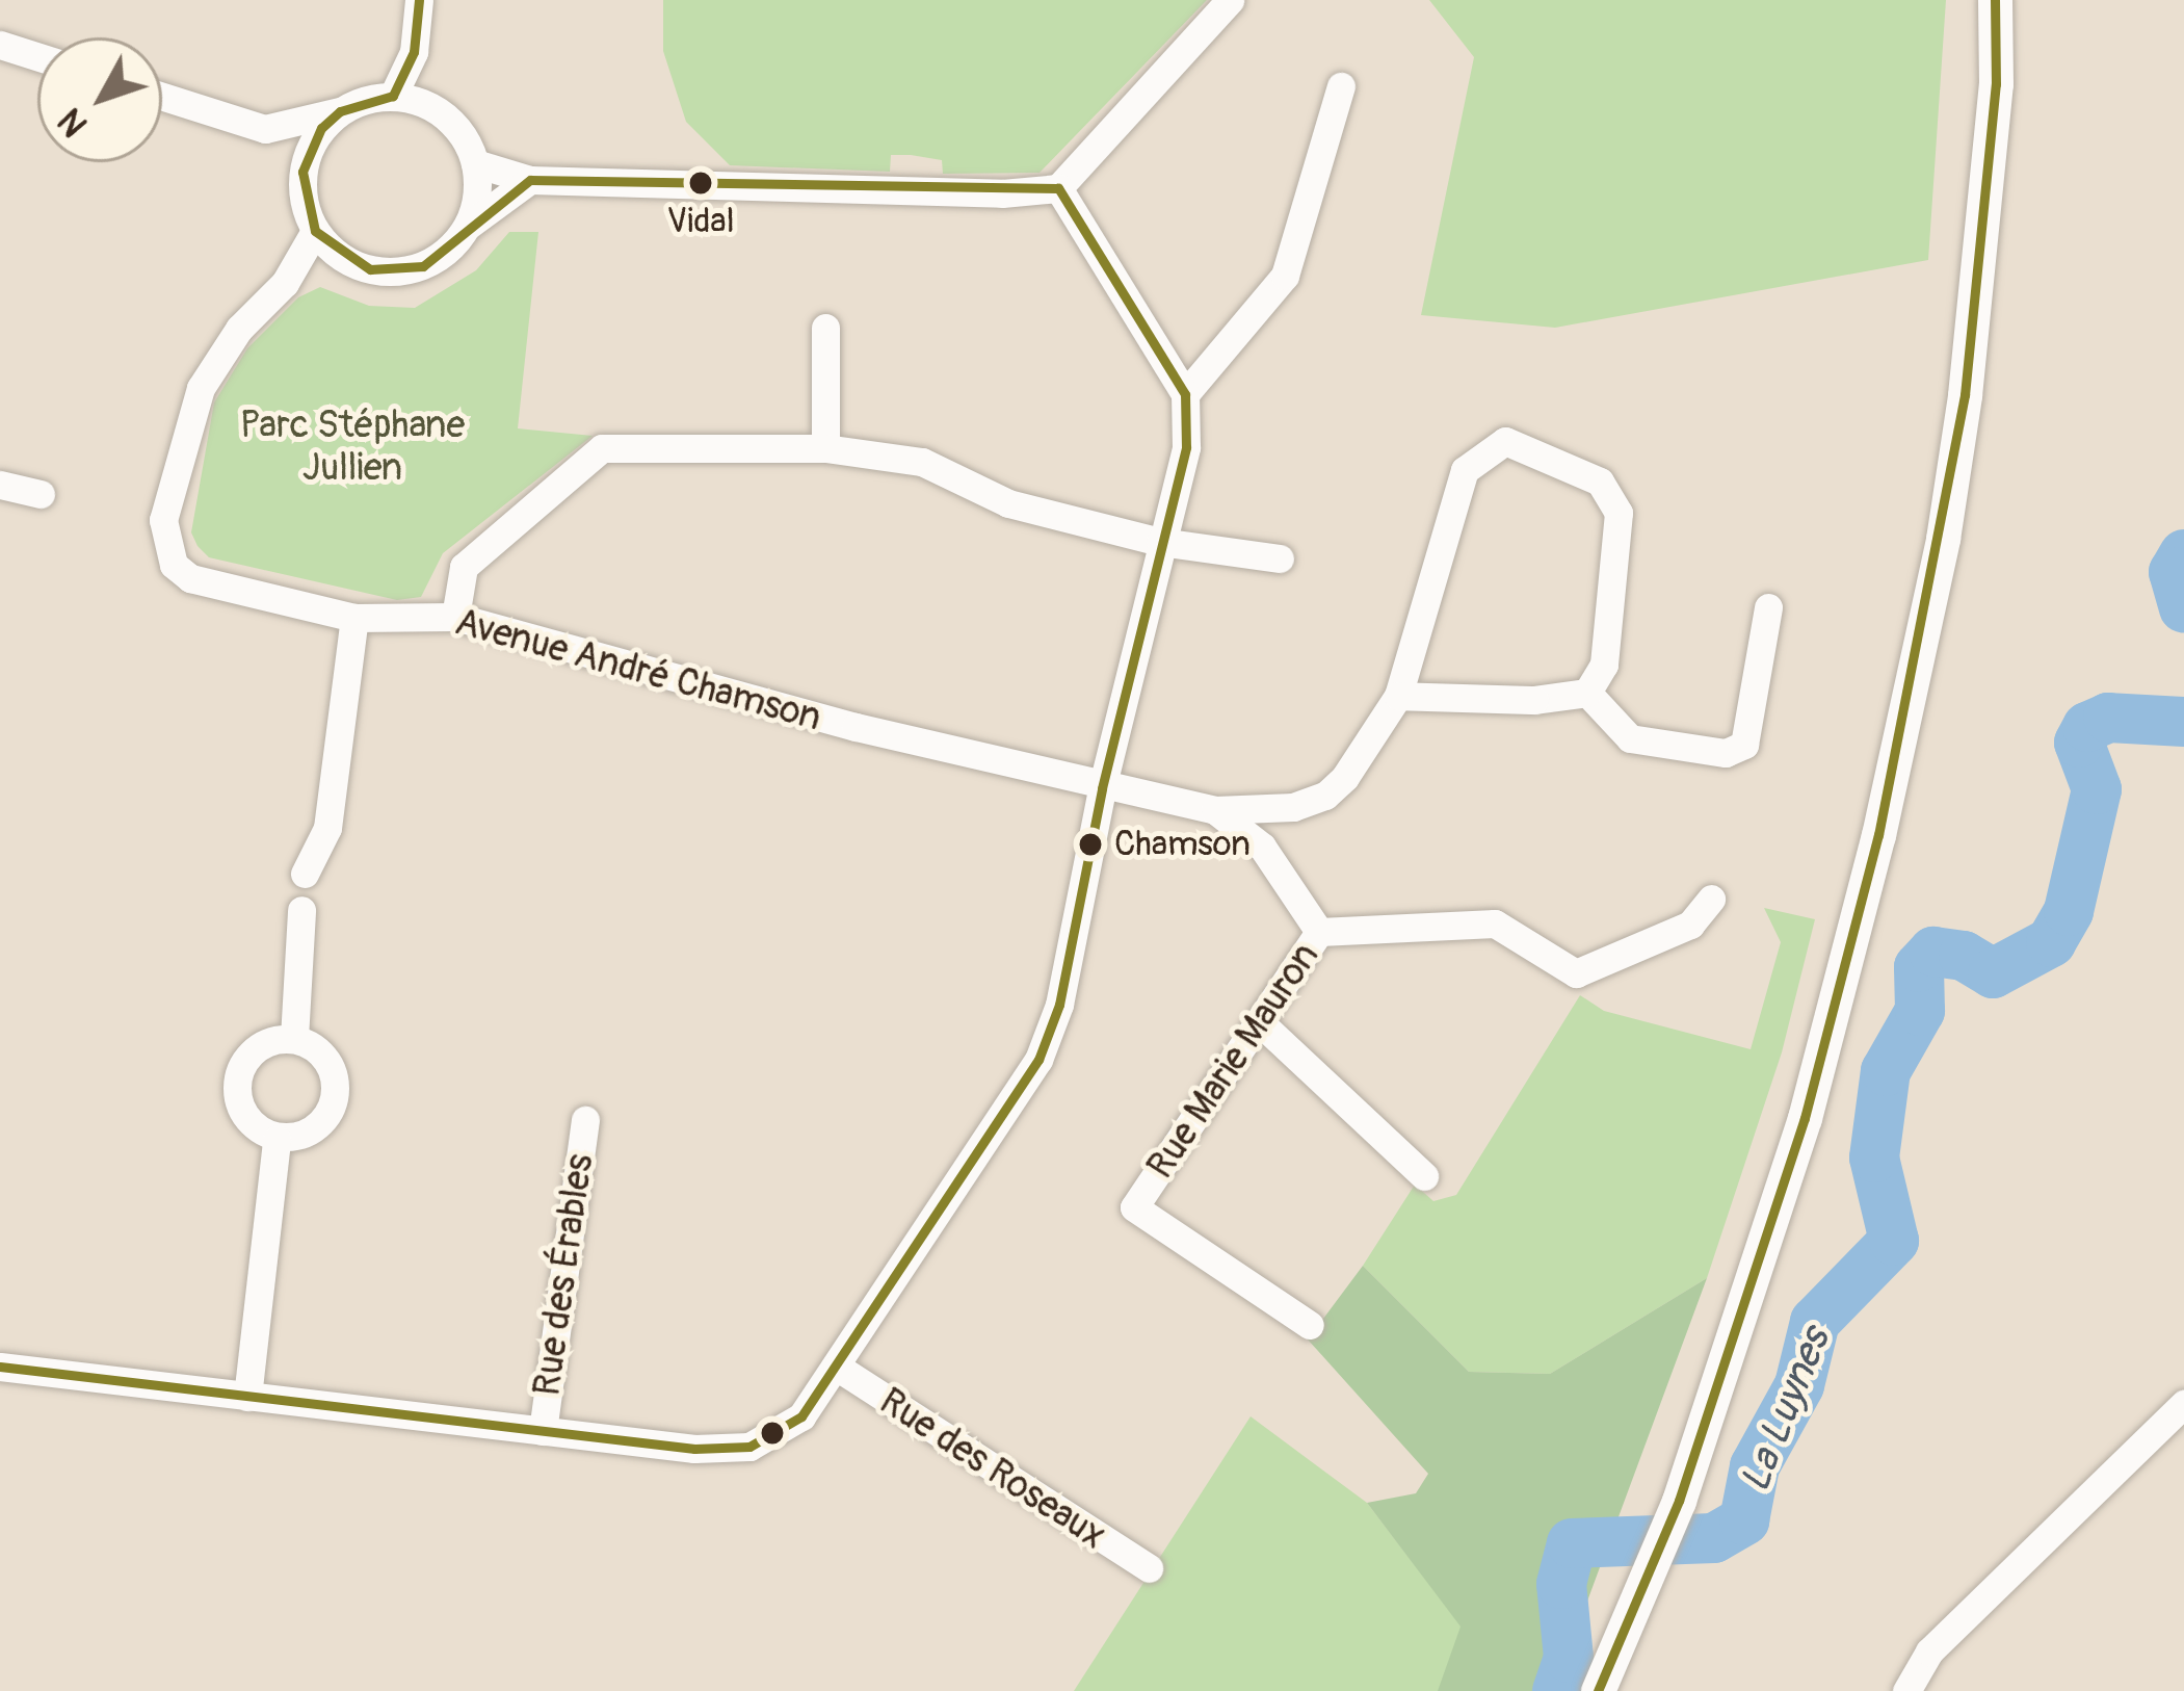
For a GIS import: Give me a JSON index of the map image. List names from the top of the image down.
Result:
{
  "streets": {
    "street": [
      "Avenue André Chamson",
      "Rue Marie Mauron",
      "Rue des Érables",
      "Rue des Roseaux"
    ]
  },
  "crossings": [
    ["Avenue André Chamson", "Rue Marie Mauron"]
  ],
  "water": ["La Luynes"],
  "parks": ["Parc Stéphane Jullien"],
  "places": ["Vidal", "Chamson"],
  "north": "bottom left"
}
